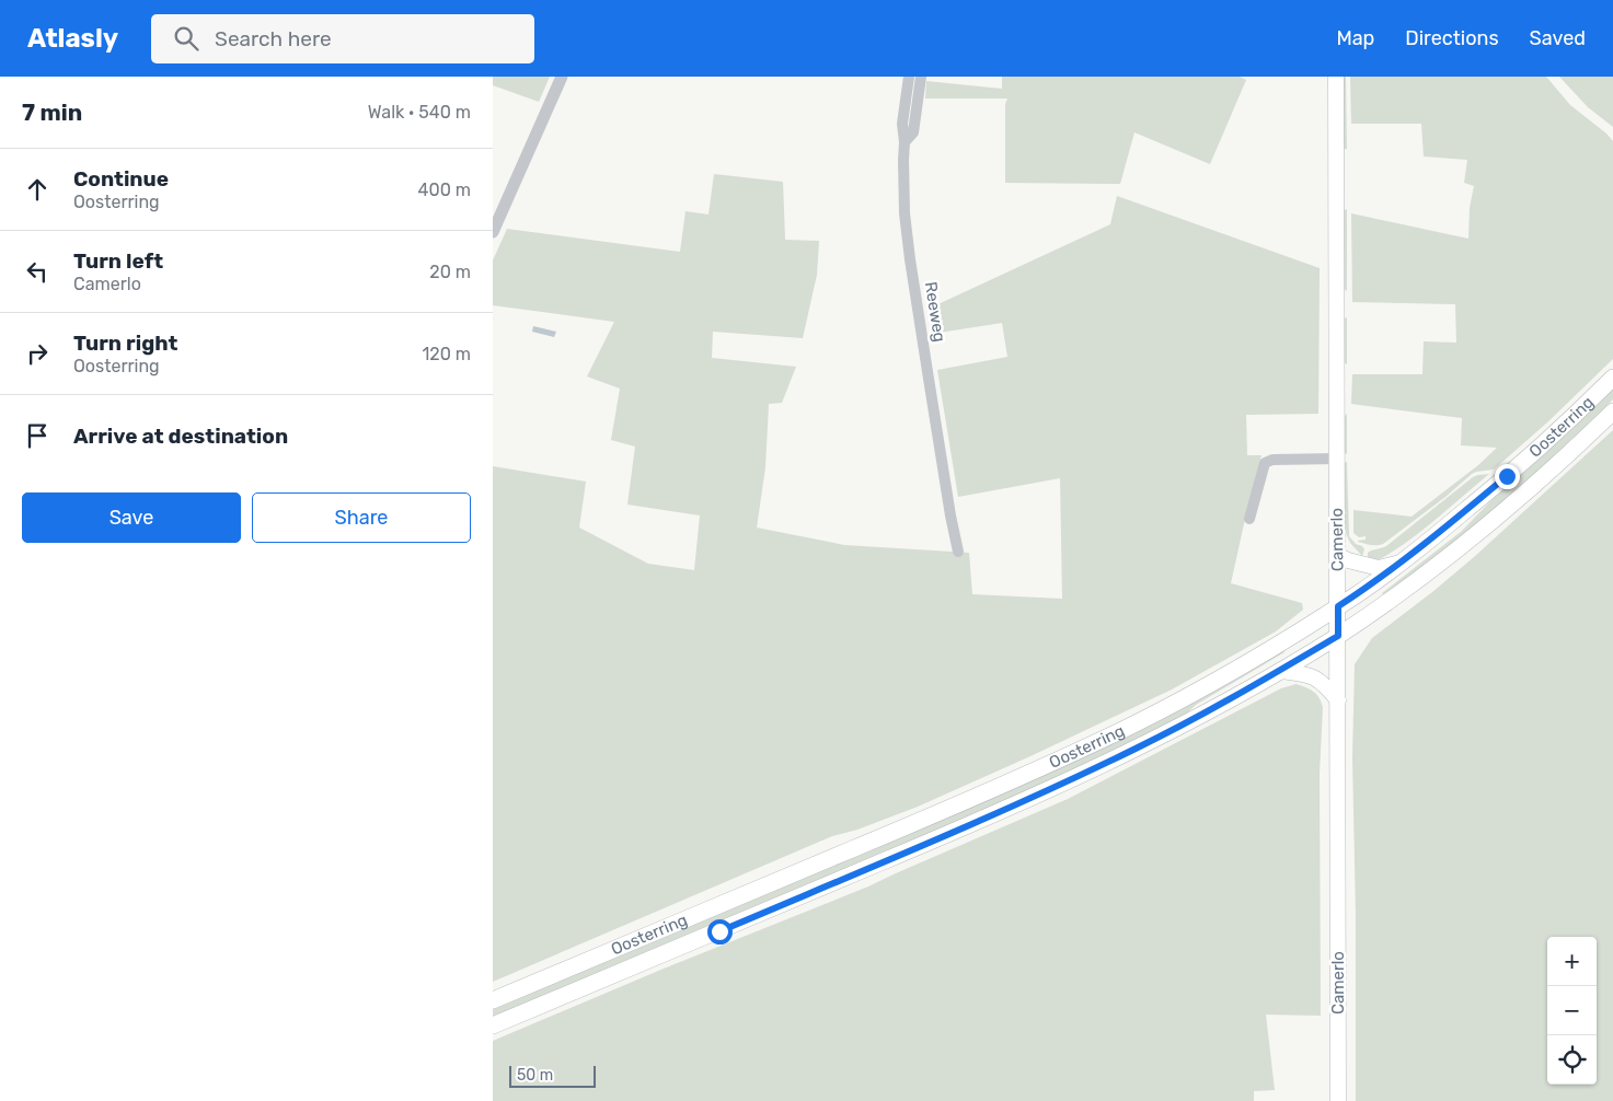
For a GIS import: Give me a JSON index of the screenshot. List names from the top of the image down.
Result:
{
  "streets": {
    "main road": ["Oosterring", "Camerlo"],
    "street": ["Reeweg"]
  },
  "crossings": [
    ["Oosterring", "Camerlo"]
  ],
  "scale_bar": "50 m",
  "page": {
    "header": "Atlasly",
    "search": "Search here",
    "nav": ["Map", "Directions", "Saved"],
    "heading": ["7 min", "Walk · 540 m"],
    "list": [
      ["Continue", "Oosterring", "400 m"],
      ["Turn left", "Camerlo", "20 m"],
      ["Turn right", "Oosterring", "120 m"],
      "Arrive at destination"
    ],
    "buttons": ["Save", "Share"],
    "map_buttons": ["+", "−"],
    "scale": "50 m"
  }
}
